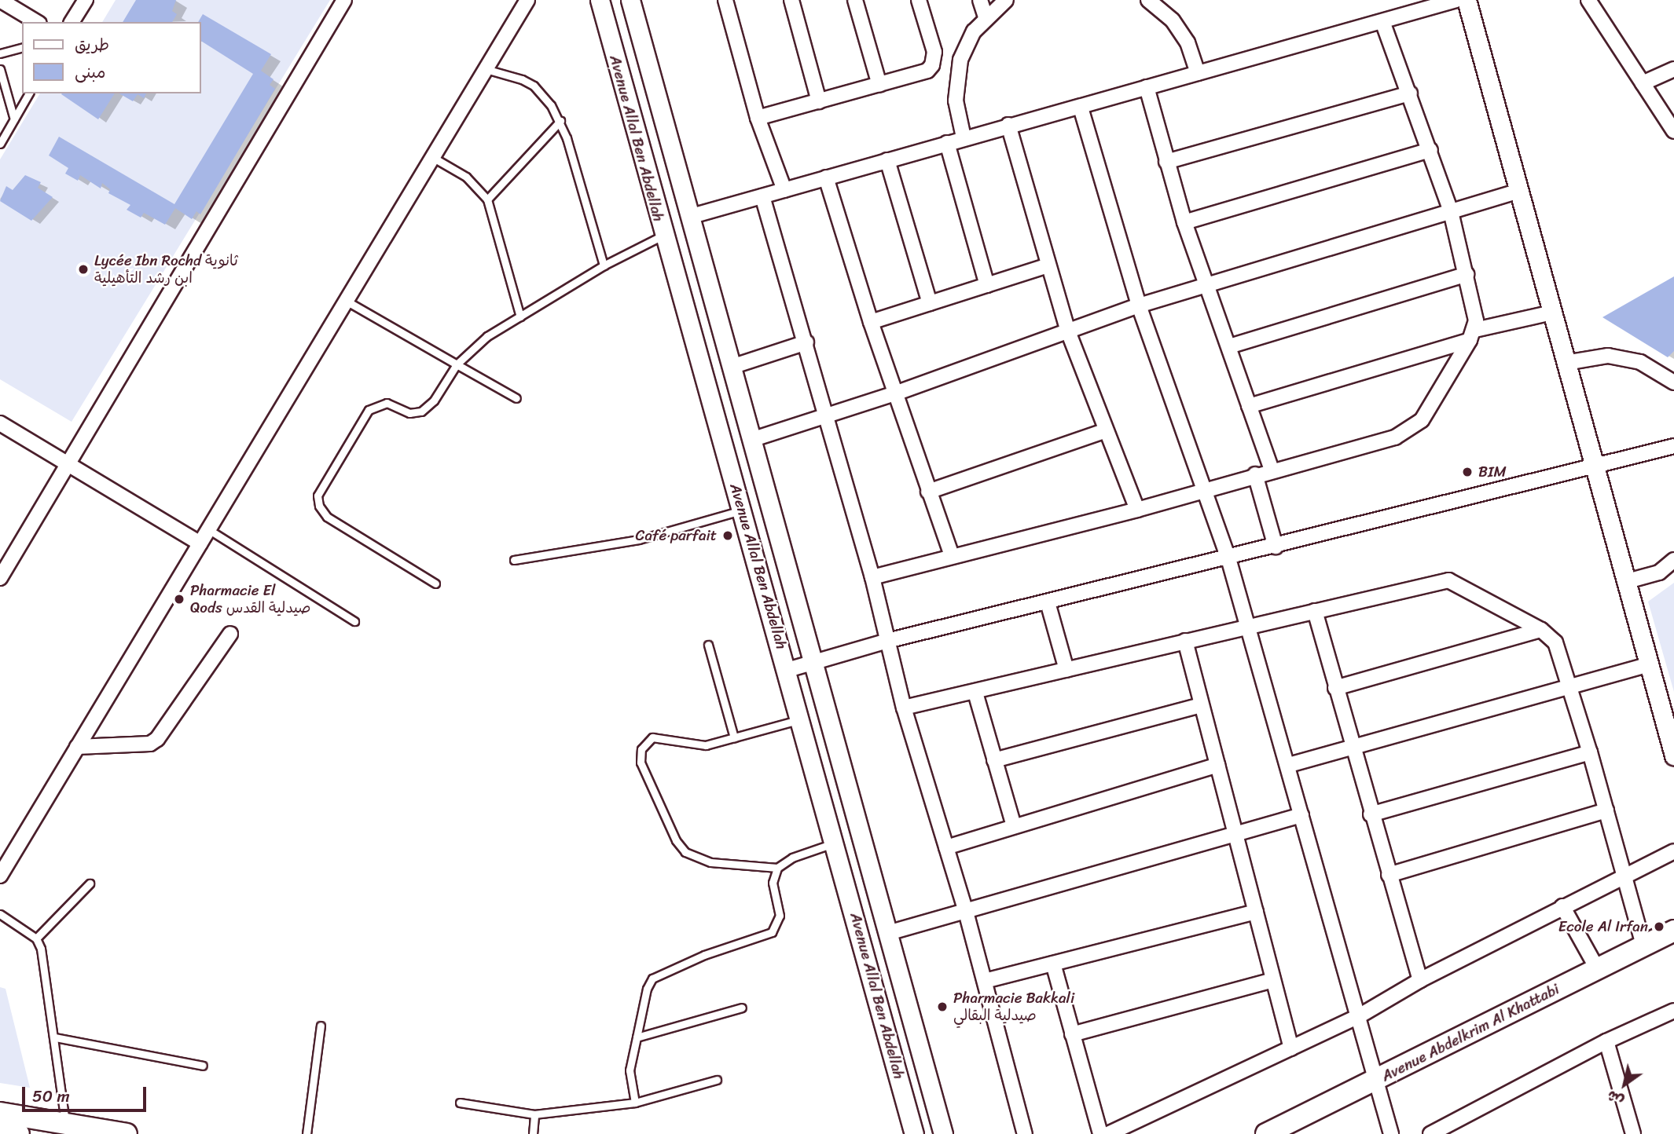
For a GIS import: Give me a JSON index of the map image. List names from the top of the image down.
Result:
{
  "streets": {
    "main road": ["Avenue Abdelkrim Al Khattabi"],
    "street": ["Avenue Allal Ben Abdellah"]
  },
  "places": [
    "Lycée Ibn Rochd ثانوية ابن رشد التأهيلية",
    "BIM",
    "Café parfait",
    "Pharmacie El Qods صيدلية القدس",
    "Ecole Al Irfan",
    "Pharmacie Bakkali صيدلية البقالي"
  ],
  "legend": ["طريق", "مبنى"],
  "scale_bar": "50 m",
  "north": "bottom left"
}
